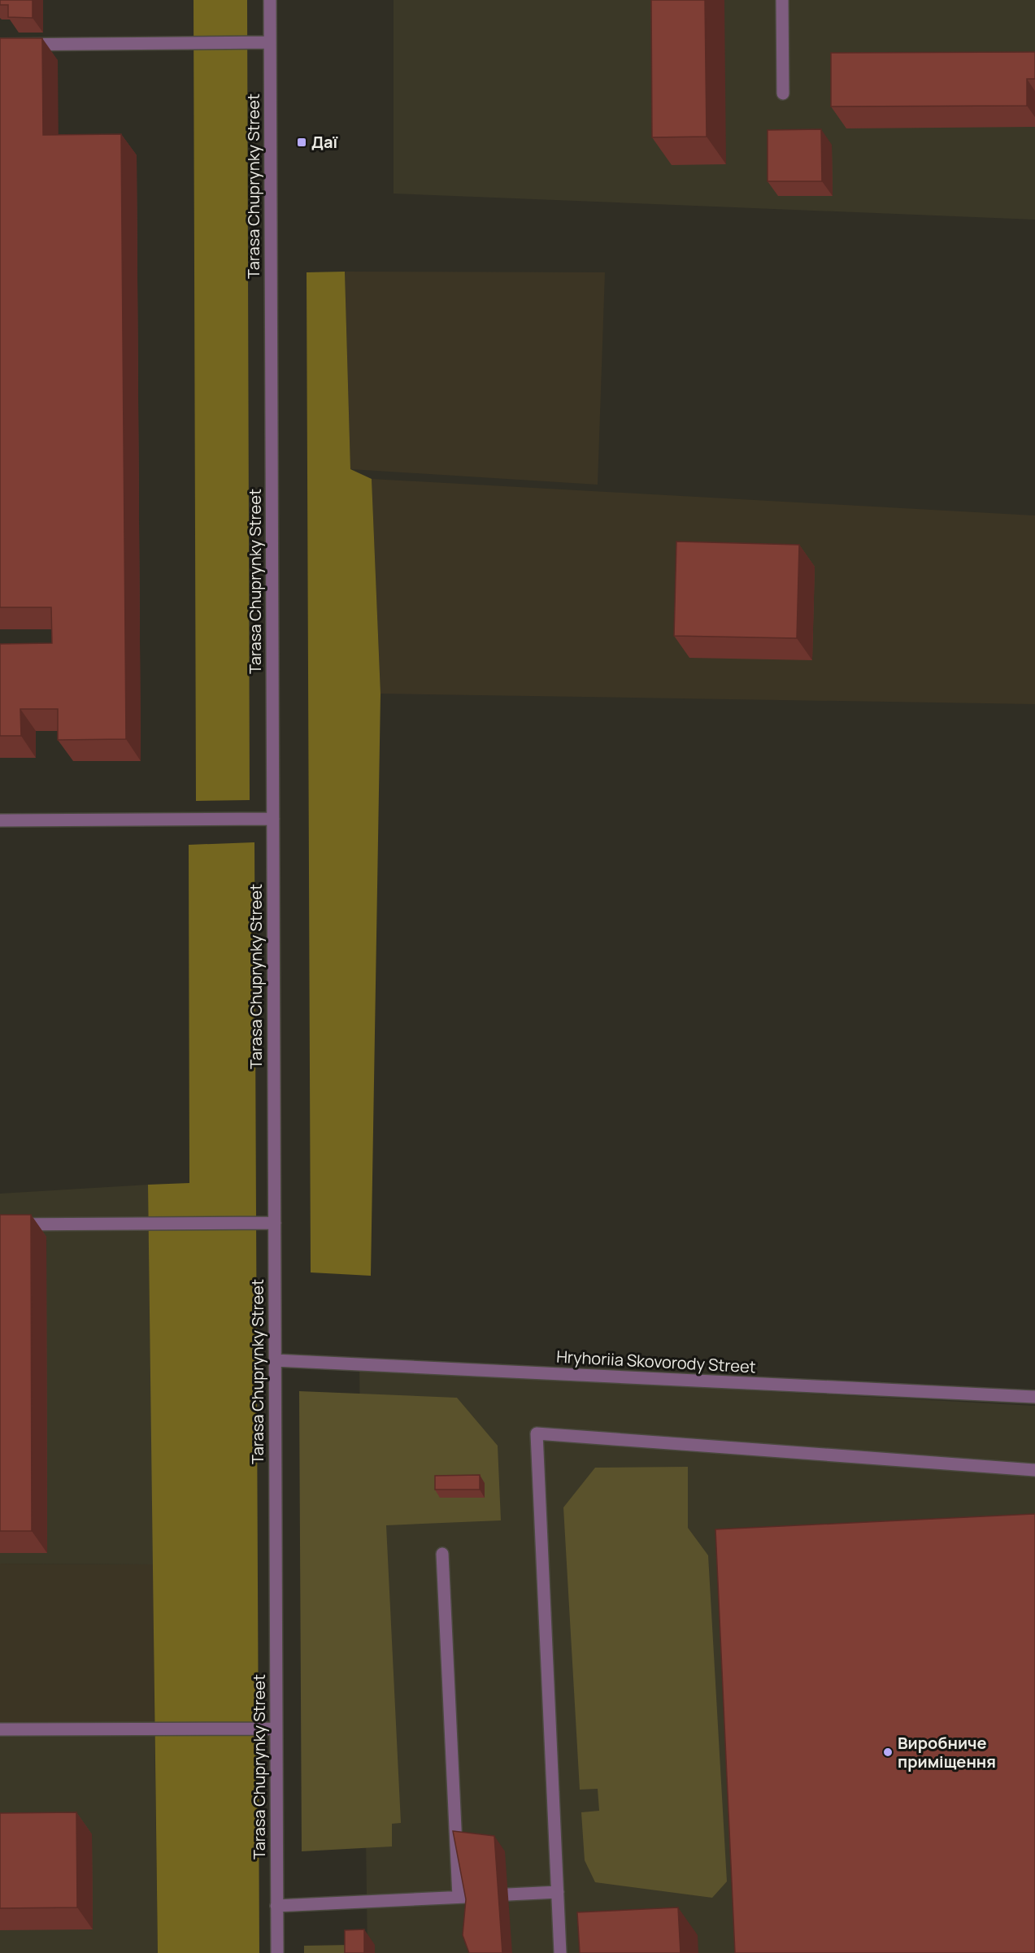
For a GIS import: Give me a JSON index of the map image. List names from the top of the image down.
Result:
{
  "streets": {
    "street": ["Tarasa Chuprynky Street", "Hryhoriia Skovorody Street"]
  },
  "crossings": [
    ["Tarasa Chuprynky Street", "Hryhoriia Skovorody Street"]
  ],
  "places": {
    "transit": ["Даї"],
    "other": ["Виробниче приміщення"]
  }
}
